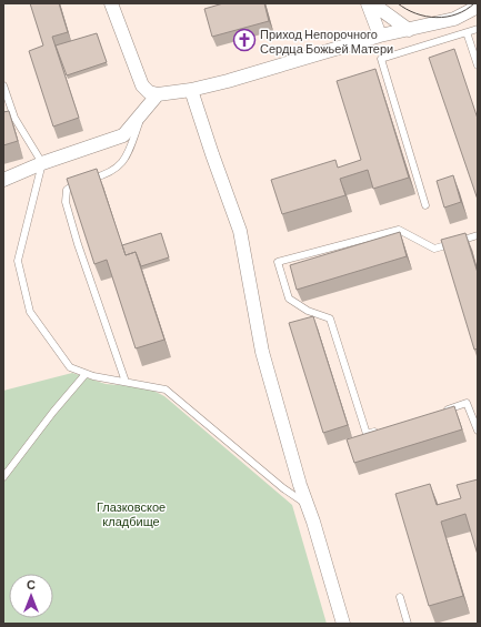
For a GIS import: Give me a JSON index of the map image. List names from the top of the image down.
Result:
{
  "parks": ["Глазковское кладбище"],
  "places": {
    "church": ["Приход Непорочного Сердца Божьей Матери"]
  },
  "north": "top"
}
